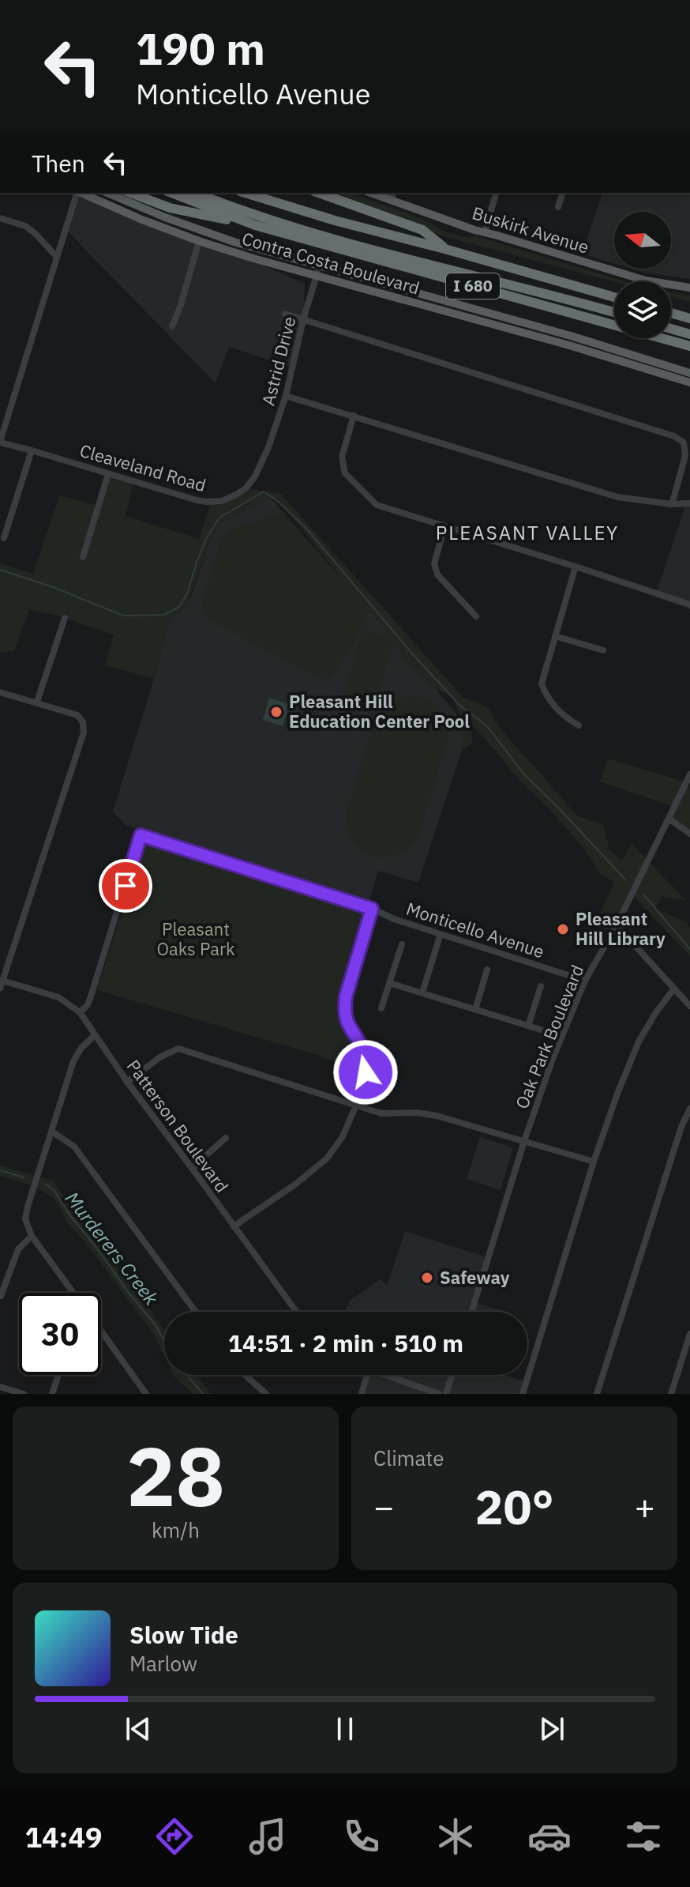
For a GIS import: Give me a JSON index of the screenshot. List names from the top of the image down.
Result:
{
  "streets": {
    "highway": ["I 680"],
    "main road": ["Buskirk Avenue", "Contra Costa Boulevard"],
    "street": [
      "Astrid Drive",
      "Cleaveland Road",
      "Monticello Avenue",
      "Oak Park Boulevard",
      "Patterson Boulevard"
    ]
  },
  "crossings": [
    ["Contra Costa Boulevard", "Astrid Drive"],
    ["Astrid Drive", "Cleaveland Road"],
    ["Monticello Avenue", "Oak Park Boulevard"],
    ["Monticello Avenue", "Patterson Boulevard"]
  ],
  "districts": ["PLEASANT VALLEY"],
  "water": ["Murderers Creek"],
  "parks": ["Pleasant Oaks Park"],
  "places": ["Pleasant Hill Education Center Pool", "Pleasant Hill Library", "Safeway"],
  "north": "left",
  "page": {
    "turn": ["190 m", "Monticello Avenue"],
    "then": "Then",
    "limit": "30",
    "trip": "14:51 · 2 min · 510 m",
    "tile": [
      ["28", "km/h"],
      "Climate"
    ],
    "heat": ["−", "20°", "+"],
    "song": ["Slow Tide", "Marlow"],
    "tabs": "14:49"
  }
}
